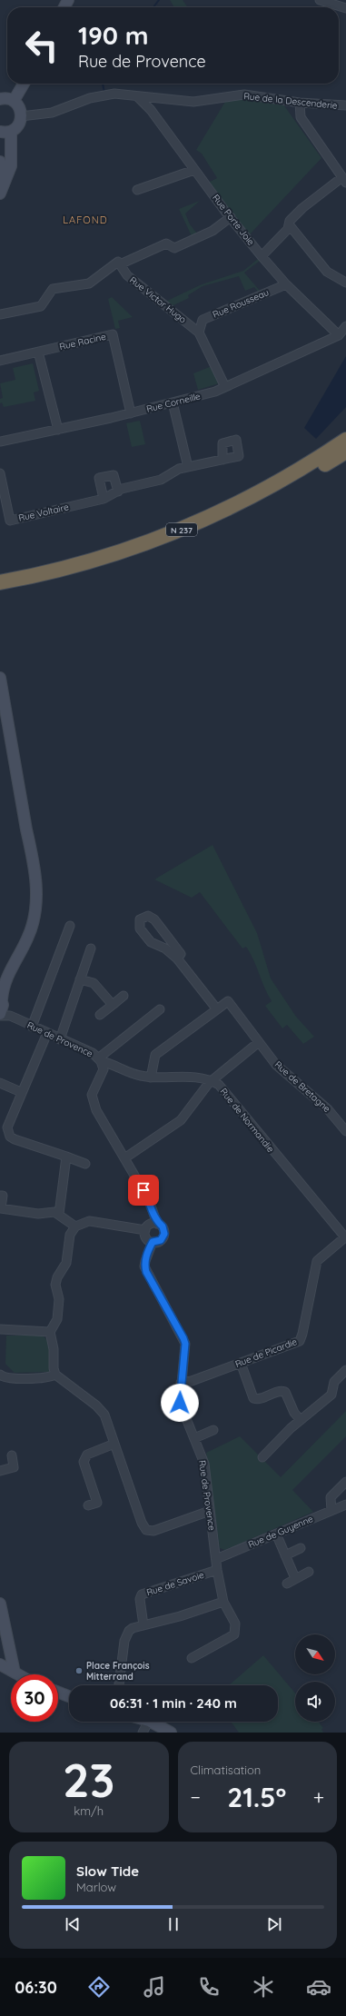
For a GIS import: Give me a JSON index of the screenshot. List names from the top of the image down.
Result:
{
  "streets": {
    "highway": ["N 237"],
    "street": [
      "Rue de la Descenderie",
      "Rue Porte Joie",
      "Rue Victor Hugo",
      "Rue Rousseau",
      "Rue Racine",
      "Rue Corneille",
      "Rue Voltaire",
      "Rue de Provence",
      "Rue de Bretagne",
      "Rue de Normandie",
      "Rue de Picardie",
      "Rue de Guyenne",
      "Rue de Savoie"
    ]
  },
  "crossings": [
    ["Rue de la Descenderie", "Rue Porte Joie"],
    ["Rue Porte Joie", "Rue Rousseau"],
    ["Rue Porte Joie", "Rue Corneille"],
    ["Rue Victor Hugo", "Rue Rousseau"],
    ["Rue Racine", "Rue Corneille"],
    ["Rue de Provence", "Rue de Picardie"],
    ["Rue de Provence", "Rue de Guyenne"],
    ["Rue de Provence", "Rue de Savoie"],
    ["Rue de Normandie", "Rue de Picardie"]
  ],
  "districts": ["LAFOND"],
  "places": ["Place François Mitterrand"],
  "north": "bottom right",
  "page": {
    "turn": ["190 m", "Rue de Provence"],
    "limit": "30",
    "trip": "06:31 · 1 min · 240 m",
    "tile": [
      ["23", "km/h"],
      "Climatisation"
    ],
    "heat": ["−", "21.5°", "+"],
    "song": ["Slow Tide", "Marlow"],
    "tabs": "06:30"
  }
}
